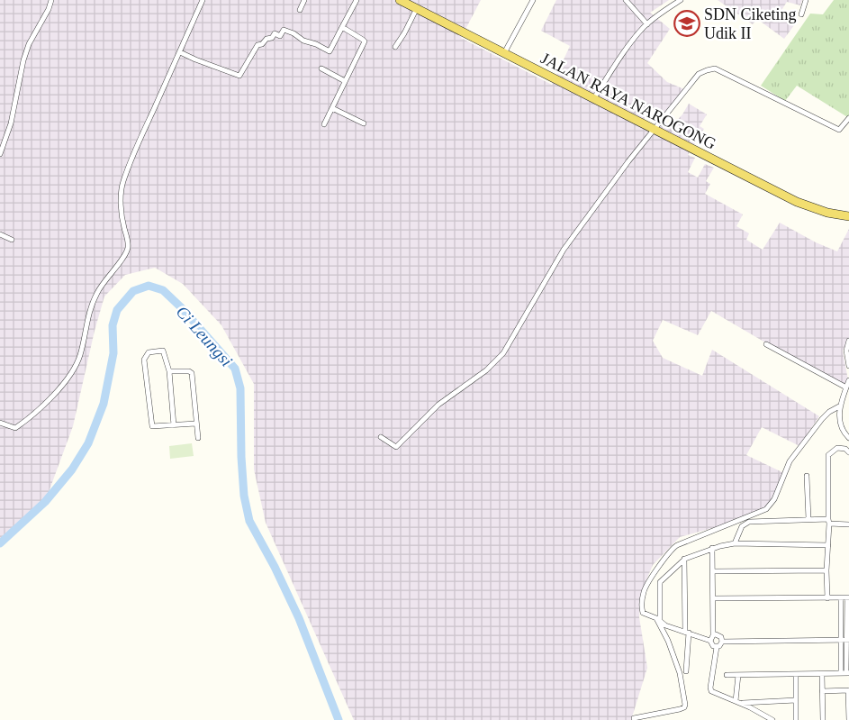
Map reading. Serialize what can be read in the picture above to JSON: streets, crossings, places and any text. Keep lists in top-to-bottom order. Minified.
{"streets":{"main road":["JALAN RAYA NAROGONG"]},"water":["Ci Leungsi"],"places":{"school or university":["SDN Ciketing Udik II"]}}
